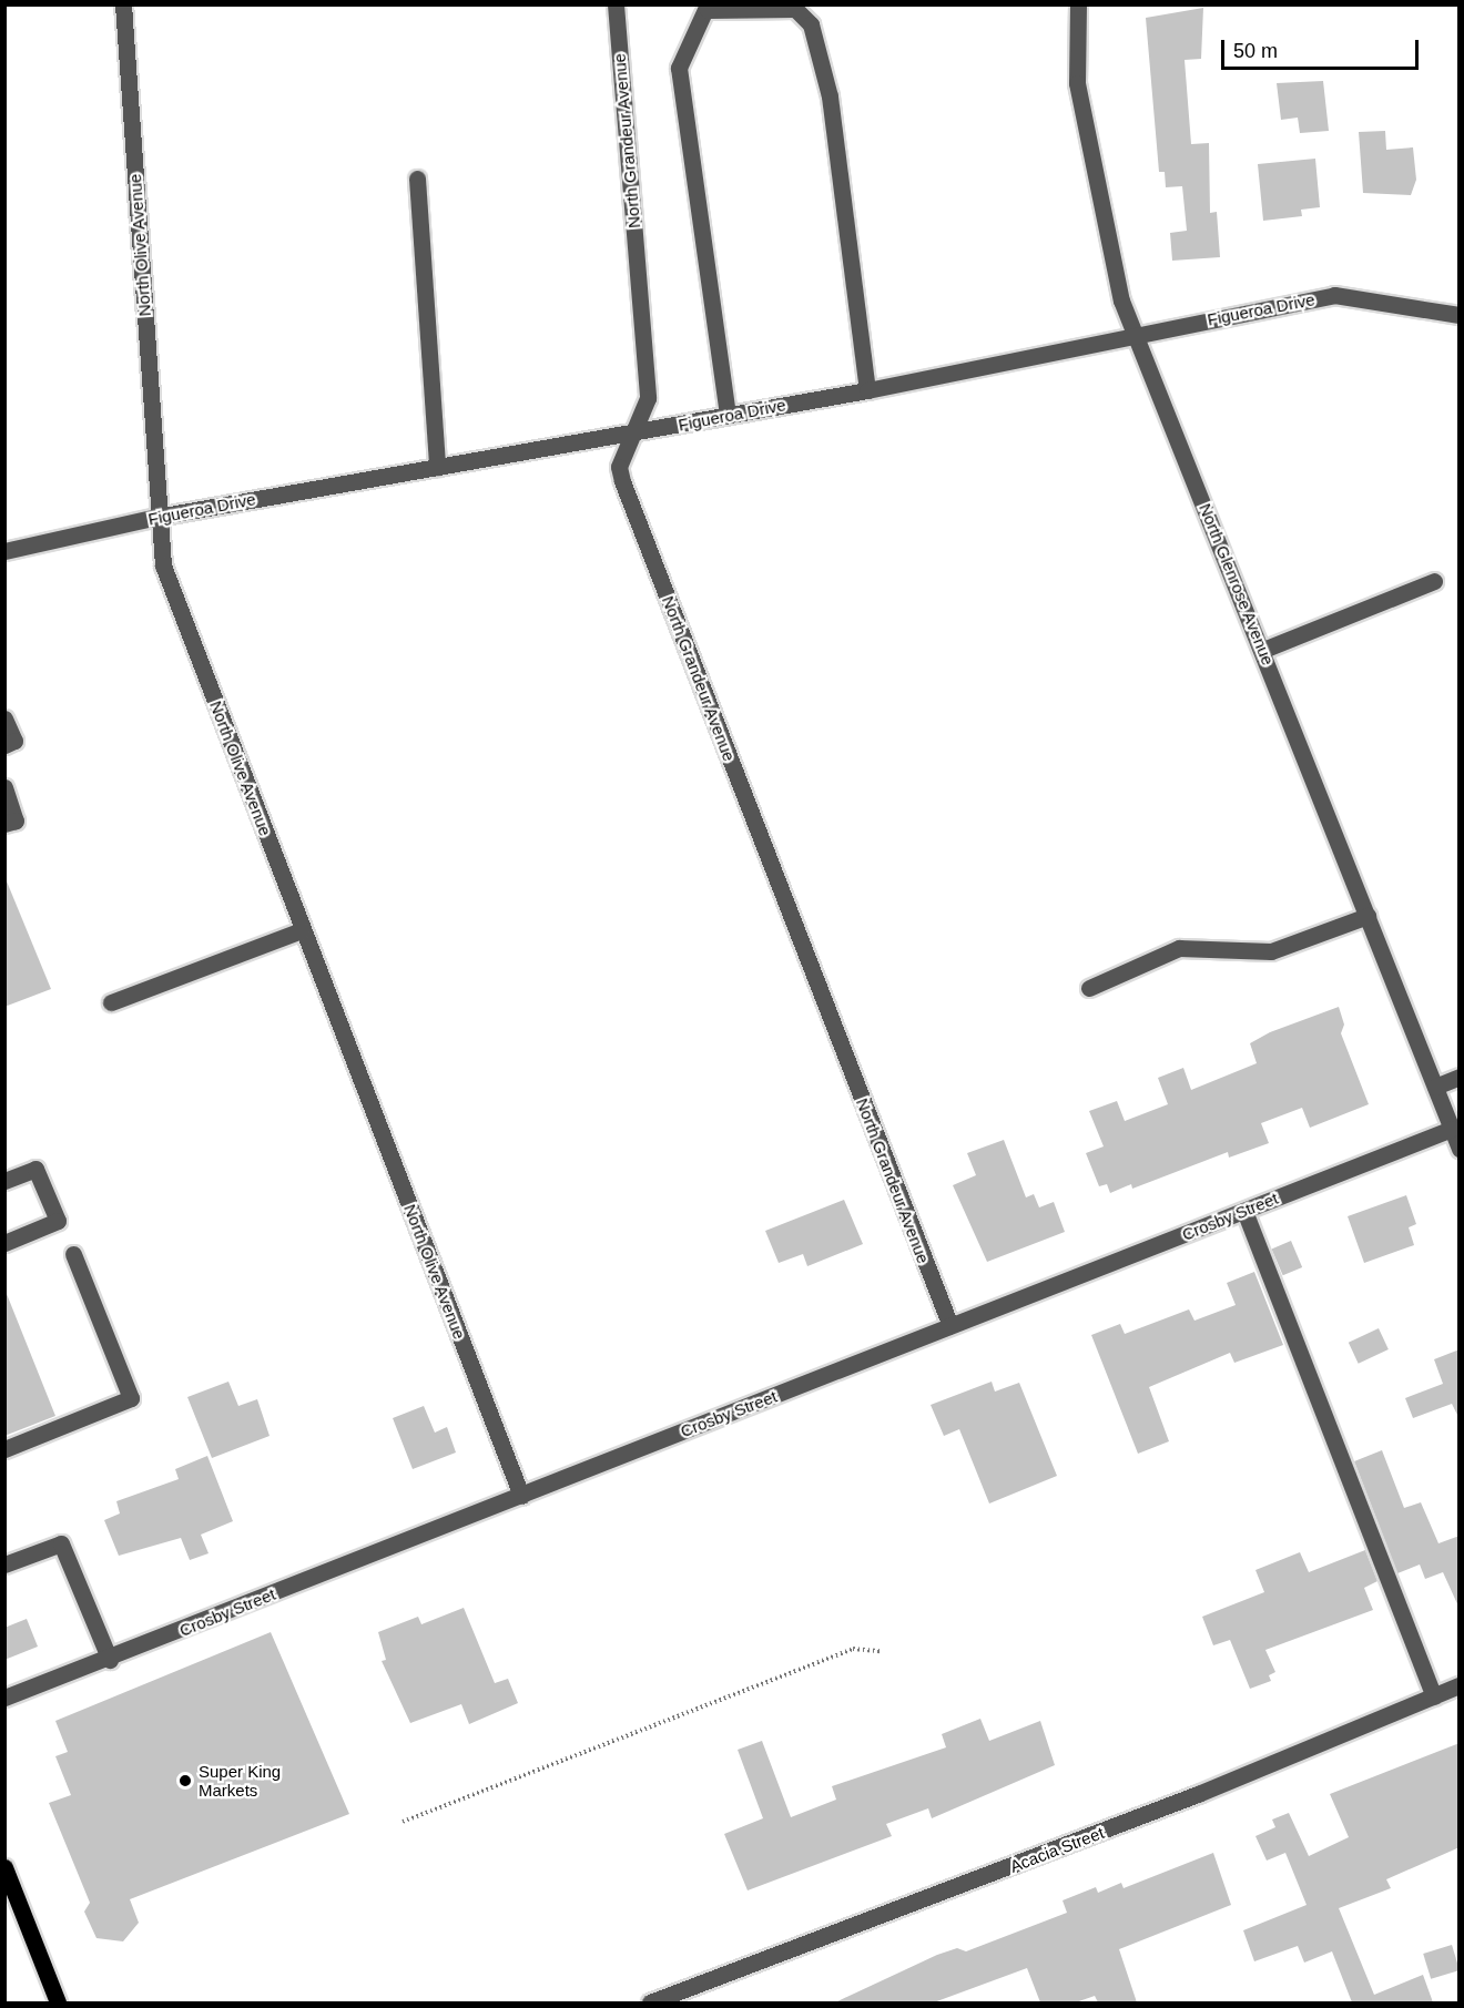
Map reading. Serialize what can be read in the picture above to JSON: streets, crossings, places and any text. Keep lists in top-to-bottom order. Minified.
{"streets":{"street":["North Grandeur Avenue","North Olive Avenue","Figueroa Drive","North Glenrose Avenue","Crosby Street","Acacia Street"]},"crossings":[["North Grandeur Avenue","Figueroa Drive"],["North Grandeur Avenue","Crosby Street"],["North Olive Avenue","Figueroa Drive"],["North Olive Avenue","Crosby Street"],["Figueroa Drive","North Glenrose Avenue"],["North Glenrose Avenue","Crosby Street"]],"places":["Super King Markets"],"scale_bar":"50 m"}
